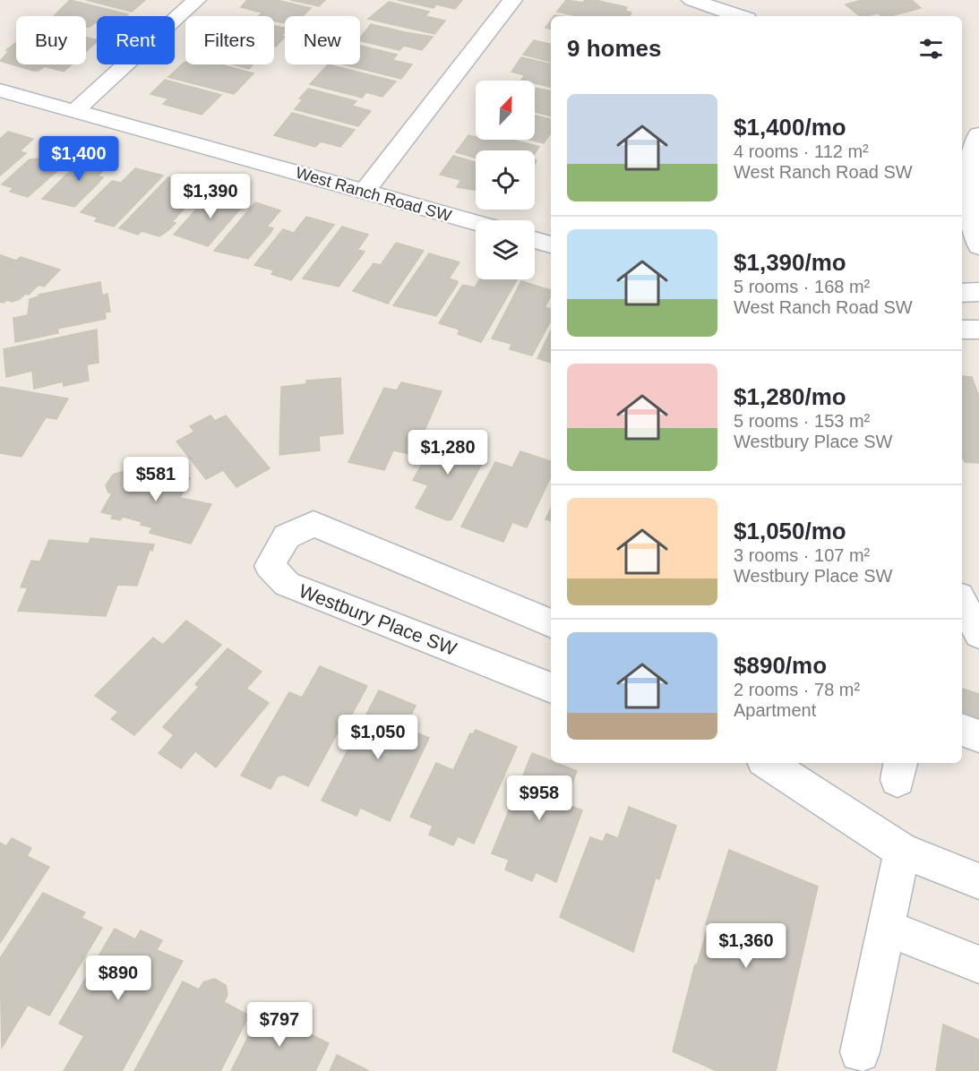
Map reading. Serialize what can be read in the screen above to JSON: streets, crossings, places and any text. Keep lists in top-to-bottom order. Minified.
{"streets":{"street":["West Ranch Road SW","Westbury Place SW"]},"north":"top right","page":{"chip":["Buy","Rent","Filters","New"],"heading":"9 homes","list":[{"name":"$1,400/mo","note":"4 rooms · 112 m² · West Ranch Road SW"},{"name":"$1,390/mo","note":"5 rooms · 168 m² · West Ranch Road SW"},{"name":"$1,280/mo","note":"5 rooms · 153 m² · Westbury Place SW"},{"name":"$1,050/mo","note":"3 rooms · 107 m² · Westbury Place SW"},{"name":"$890/mo","note":"2 rooms · 78 m² · Apartment"}],"price":["$1,400","$1,390","$1,280","$581","$1,050","$958","$1,360","$890","$797"]}}
